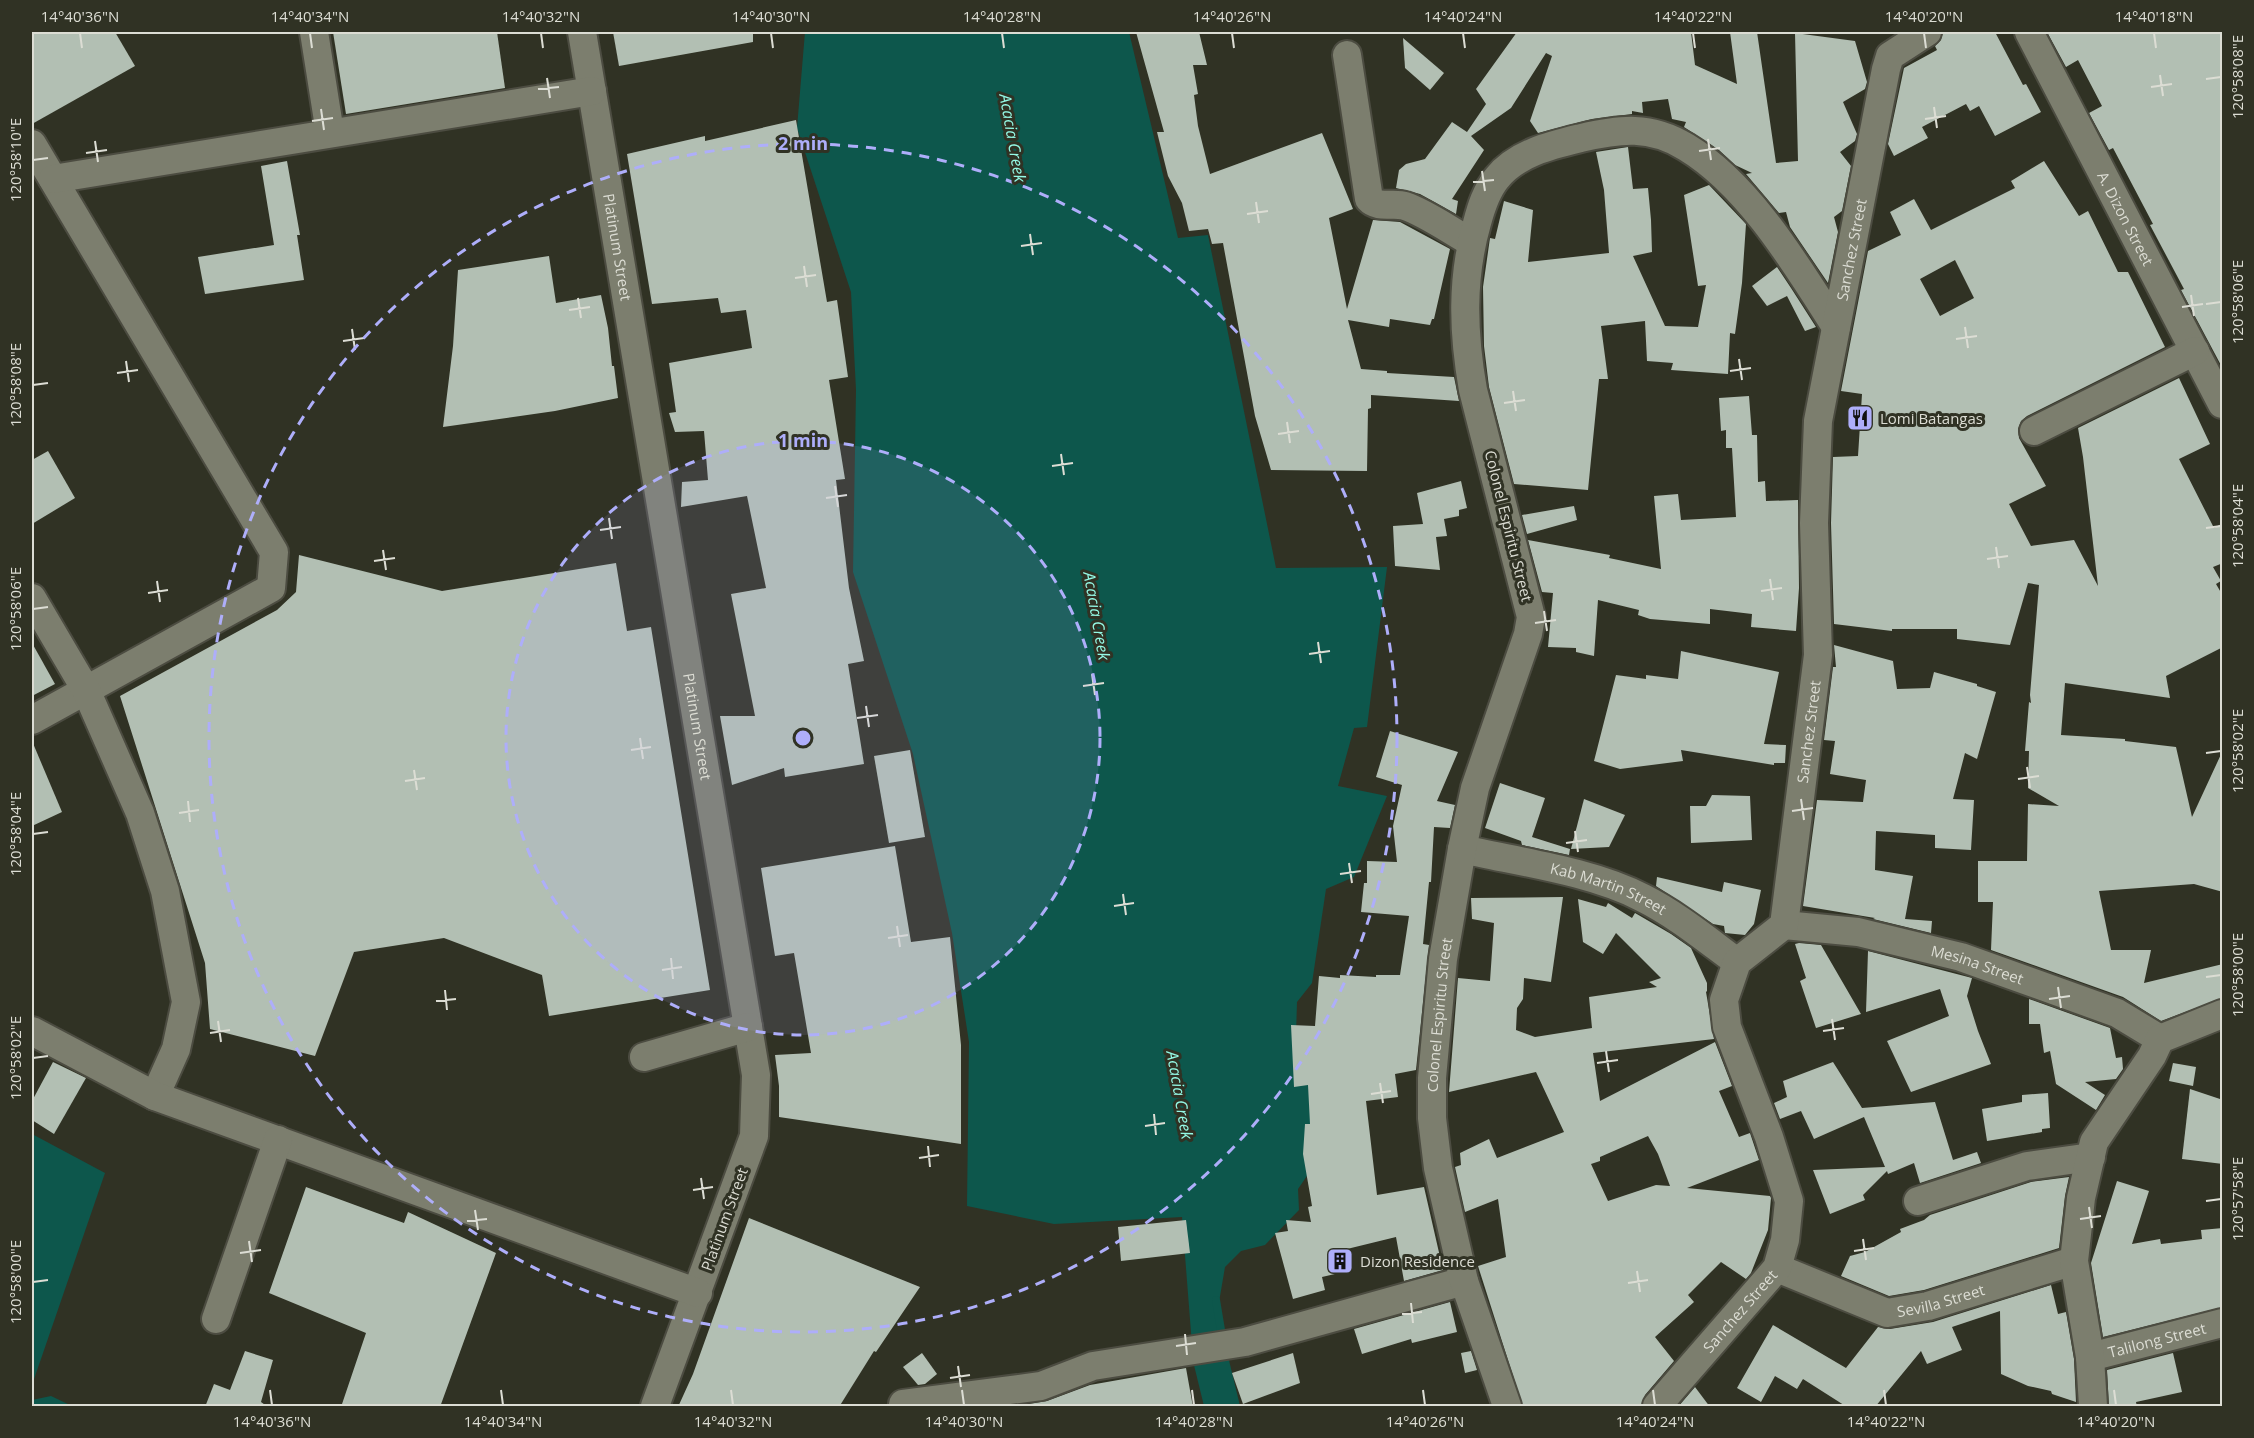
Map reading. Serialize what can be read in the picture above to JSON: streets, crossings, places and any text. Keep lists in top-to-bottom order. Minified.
{"streets":{"street":["A. Dizon Street","Platinum Street","Sanchez Street","Colonel Espiritu Street","Kab Martin Street","Mesina Street","Sevilla Street","Talilong Street"]},"crossings":[["Sanchez Street","Colonel Espiritu Street"],["Sanchez Street","Kab Martin Street"],["Sanchez Street","Mesina Street"],["Sanchez Street","Sevilla Street"],["Colonel Espiritu Street","Kab Martin Street"]],"water":["Acacia Creek"],"places":{"restaurant":["Lomi Batangas"],"building":["Dizon Residence"]},"coordinates":["14°40'36\"N","14°40'34\"N","14°40'32\"N","14°40'30\"N","14°40'28\"N","14°40'26\"N","14°40'24\"N","14°40'22\"N","14°40'20\"N","14°40'18\"N","120°58'08\"E","120°58'10\"E","120°58'06\"E","120°58'04\"E","120°58'02\"E","120°58'00\"E","120°57'58\"E"],"rings":["2 min","1 min"]}
